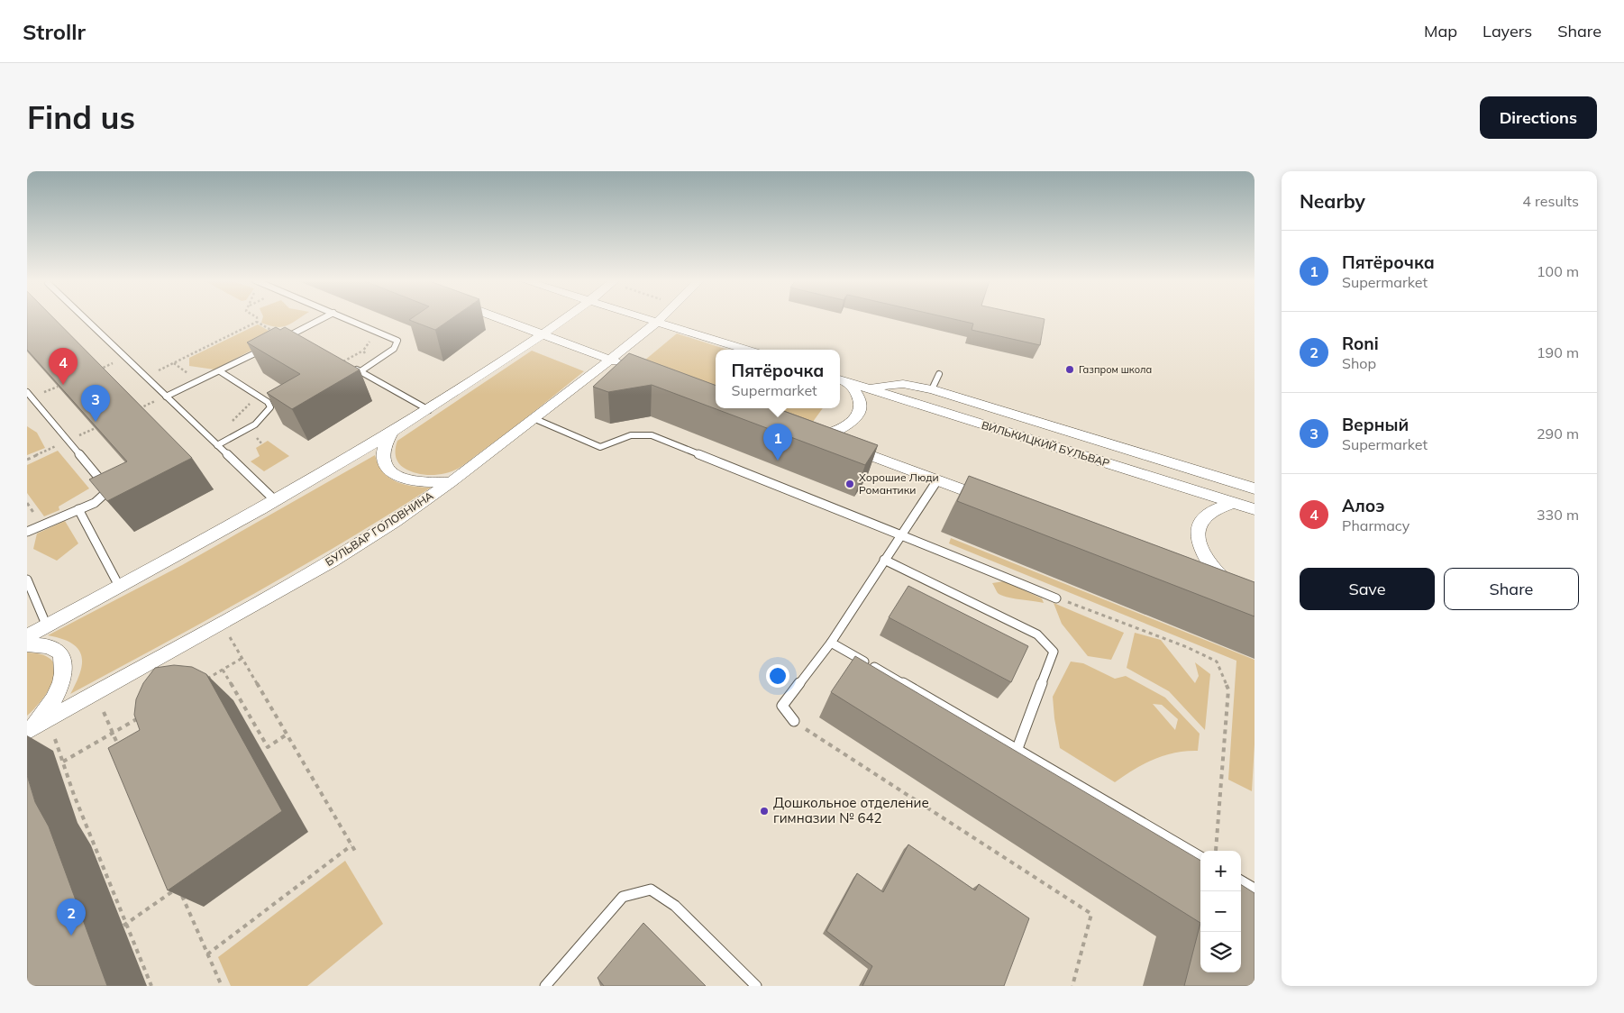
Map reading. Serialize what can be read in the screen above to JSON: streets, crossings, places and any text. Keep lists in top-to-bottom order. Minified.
{"streets":{"street":["ВИЛЬКИЦКИЙ БУЛЬВАР","БУЛЬВАР ГОЛОВНИНА"]},"places":["Газпром школа","Хорошие Люди Романтики","Дошкольное отделение гимназии № 642"],"page":{"header":"Strollr","nav":["Map","Layers","Share"],"buttons":["Directions",["Save","Share"]],"title":"Find us","heading":["Nearby","4 results"],"list":[{"mark":"1","name":"Пятёрочка","note":"Supermarket","value":"100 m"},{"mark":"2","name":"Roni","note":"Shop","value":"190 m"},{"mark":"3","name":"Верный","note":"Supermarket","value":"290 m"},{"mark":"4","name":"Алоэ","note":"Pharmacy","value":"330 m"}],"pins":["4","3","1","2"],"popup":["Пятёрочка","Supermarket"],"map_buttons":["+","−"]}}
